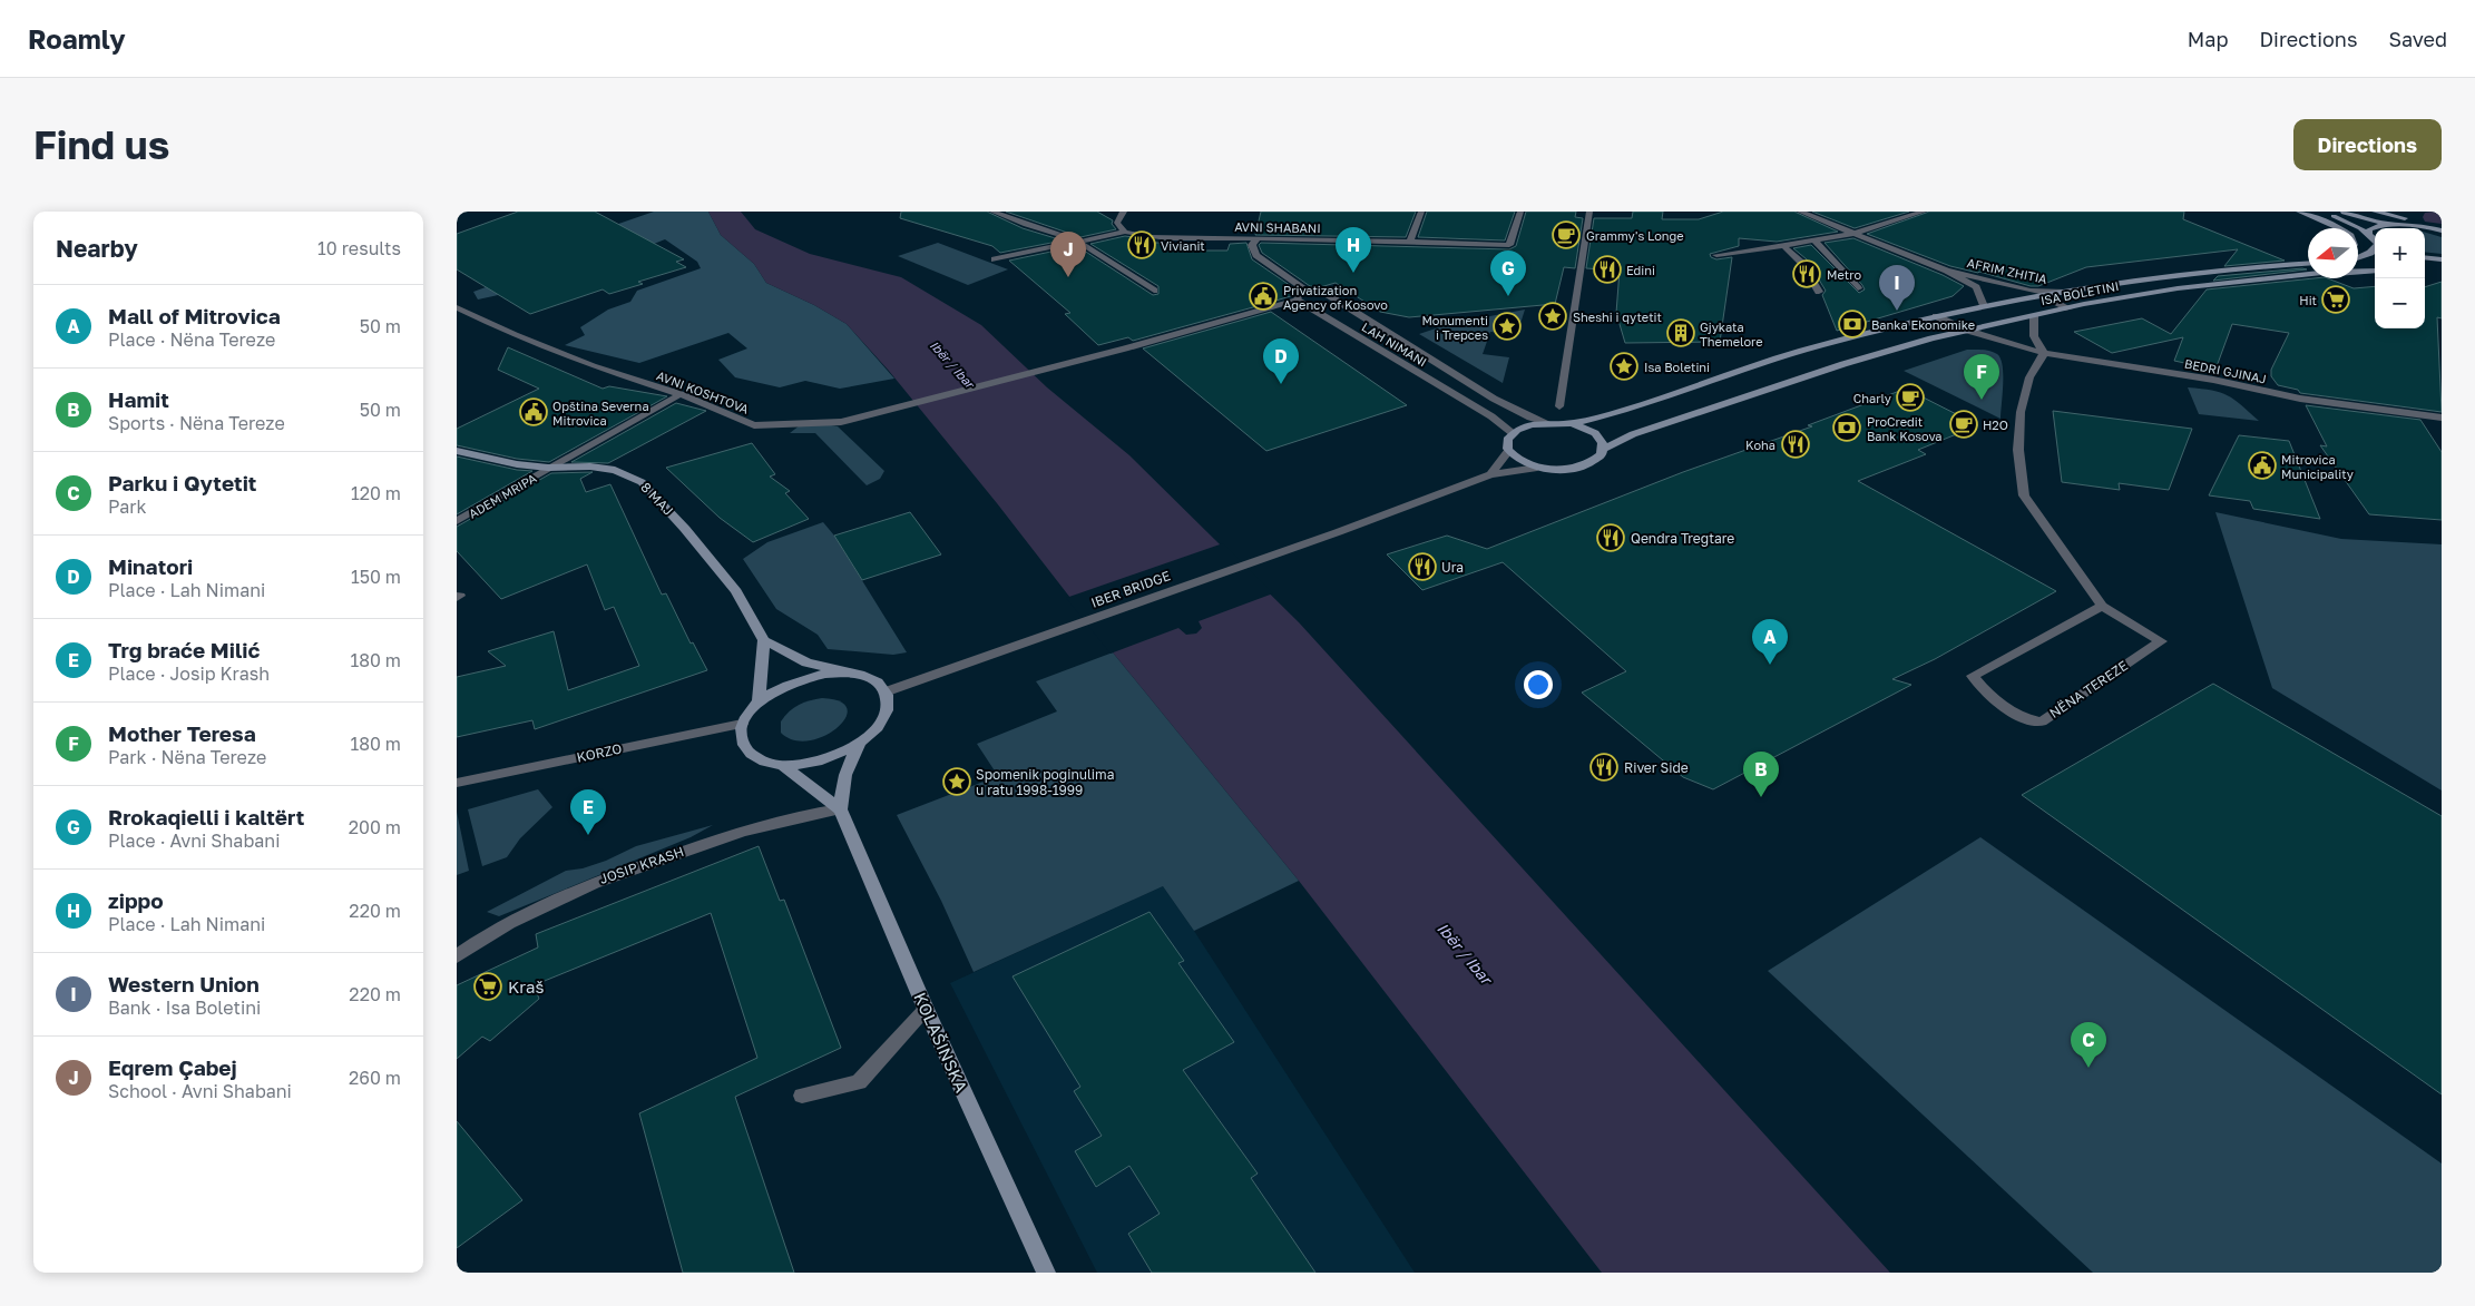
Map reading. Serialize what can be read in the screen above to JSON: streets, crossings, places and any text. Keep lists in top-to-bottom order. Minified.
{"streets":{"street":["AVNI SHABANI","AFRIM ZHITIA","ISA BOLETINI","LAH NIMANI","BEDRI GJINAJ","AVNI KOSHTOVA","ADEM MRIPA","8 MAJ","IBER BRIDGE","NËNA TEREZE","KORZO","JOSIP KRASH","KOLAŠINSKA"]},"crossings":[["AVNI SHABANI","LAH NIMANI"],["AFRIM ZHITIA","ISA BOLETINI"],["LAH NIMANI","AVNI KOSHTOVA"],["BEDRI GJINAJ","NËNA TEREZE"],["AVNI KOSHTOVA","ADEM MRIPA"],["ADEM MRIPA","8 MAJ"],["JOSIP KRASH","KOLAŠINSKA"]],"water":["Ibër / Ibar"],"places":{"cafe":["Grammy's Longe","Charly","H2O"],"restaurant":["Vivianit","Edini","Metro","Koha","Qendra Tregtare","Ura","River Side"],"public building":["Privatization Agency of Kosovo","Opština Severna Mitrovica","Mitrovica Municipality"],"supermarket":["Hit","Kraš"],"place":["Sheshi i qytetit","Monumenti i Trepces","Isa Boletini","Spomenik poginulima u ratu 1998-1999"],"bank":["Banka Ekonomike","ProCredit Bank Kosova"],"building":["Gjykata Themelore"]},"north":"left","page":{"header":"Roamly","nav":["Map","Directions","Saved"],"buttons":"Directions","title":"Find us","heading":["Nearby","10 results"],"pins":["H","J","G","I","D","F","A","B","E","C"],"map_buttons":["+","−"],"list":[{"mark":"A","name":"Mall of Mitrovica","note":"Place · Nëna Tereze","value":"50 m"},{"mark":"B","name":"Hamit","note":"Sports · Nëna Tereze","value":"50 m"},{"mark":"C","name":"Parku i Qytetit","note":"Park","value":"120 m"},{"mark":"D","name":"Minatori","note":"Place · Lah Nimani","value":"150 m"},{"mark":"E","name":"Trg braće Milić","note":"Place · Josip Krash","value":"180 m"},{"mark":"F","name":"Mother Teresa","note":"Park · Nëna Tereze","value":"180 m"},{"mark":"G","name":"Rrokaqielli i kaltërt","note":"Place · Avni Shabani","value":"200 m"},{"mark":"H","name":"zippo","note":"Place · Lah Nimani","value":"220 m"},{"mark":"I","name":"Western Union","note":"Bank · Isa Boletini","value":"220 m"},{"mark":"J","name":"Eqrem Çabej","note":"School · Avni Shabani","value":"260 m"}]}}
